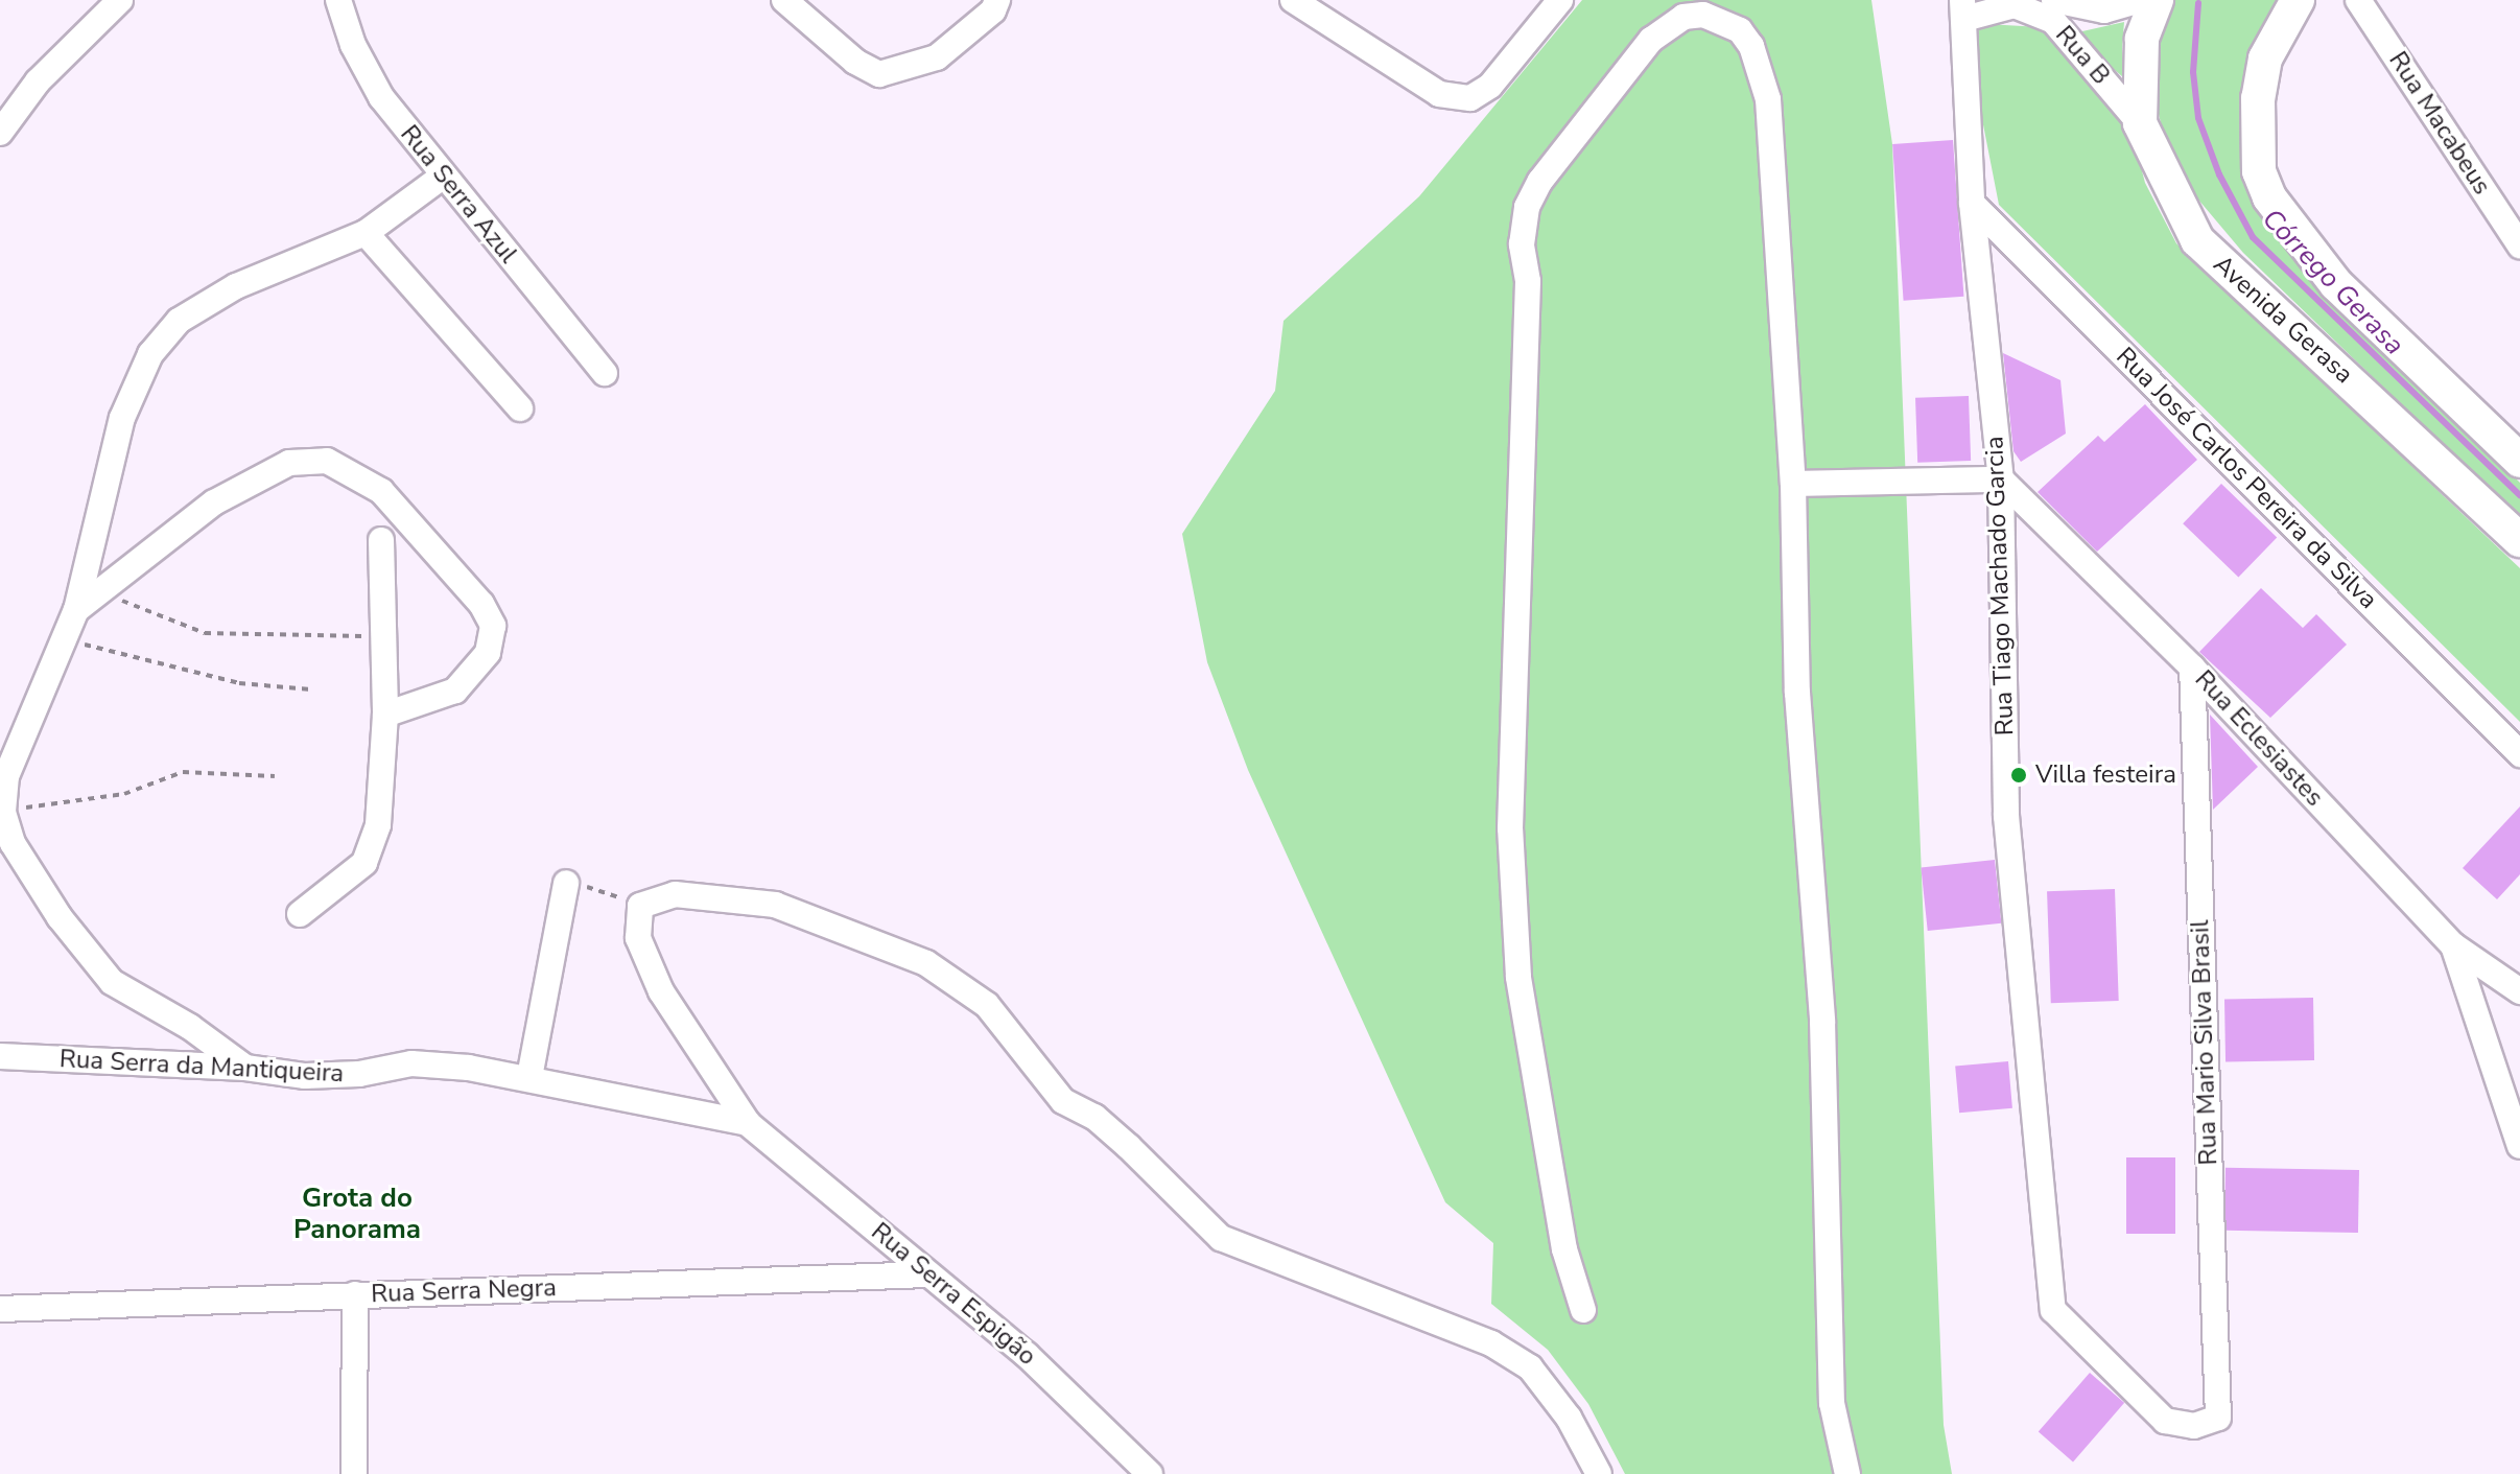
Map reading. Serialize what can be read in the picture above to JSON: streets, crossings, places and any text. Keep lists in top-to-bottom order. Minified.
{"streets":{"main road":["Avenida Gerasa"],"street":["Rua B","Rua Macabeus","Rua Serra Azul","Rua José Carlos Pereira da Silva","Rua Tiago Machado Garcia","Rua Eclesiastes","Rua Mario Silva Brasil","Rua Serra da Mantiqueira","Rua Serra Negra","Rua Serra Espigão"]},"crossings":[["Rua B","Avenida Gerasa"],["Rua B","Rua Tiago Machado Garcia"],["Rua José Carlos Pereira da Silva","Rua Tiago Machado Garcia"],["Rua Tiago Machado Garcia","Rua Eclesiastes"],["Rua Tiago Machado Garcia","Rua Mario Silva Brasil"],["Rua Eclesiastes","Rua Mario Silva Brasil"],["Rua Serra da Mantiqueira","Rua Serra Espigão"],["Rua Serra Negra","Rua Serra Espigão"]],"districts":["Grota do Panorama"],"water":["Córrego Gerasa"],"places":["Villa festeira"]}
